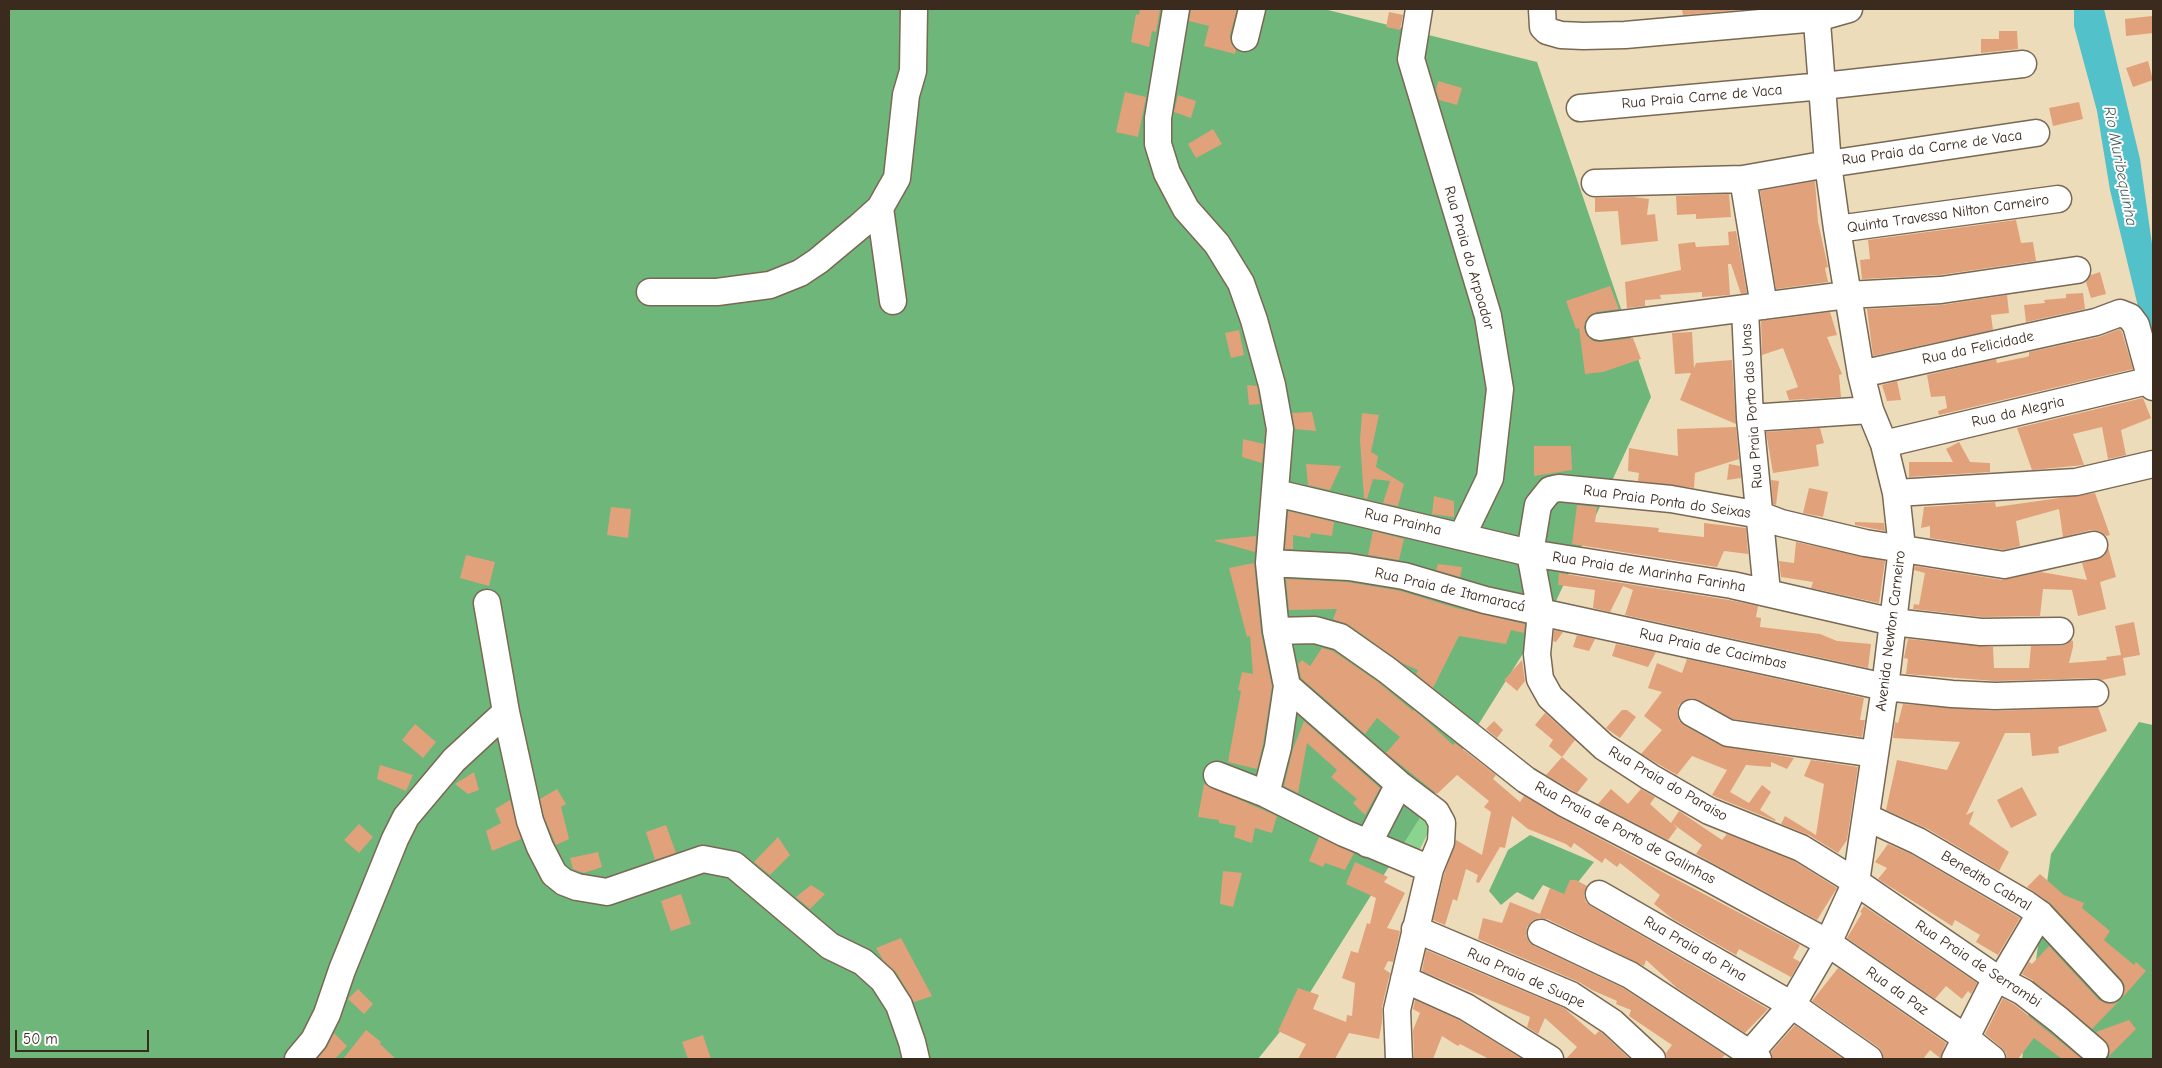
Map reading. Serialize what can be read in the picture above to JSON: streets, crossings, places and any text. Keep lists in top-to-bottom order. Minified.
{"streets":{"street":["Rua Praia Carne de Vaca","Rua Praia da Carne de Vaca","Quinta Travessa Nilton Carneiro","Rua Praia do Arpoador","Rua da Felicidade","Rua Praia Porto das Unas","Rua da Alegria","Rua Praia Ponta do Seixas","Rua Prainha","Rua Praia de Marinha Farinha","Rua Praia de Itamaracá","Avenida Newton Carneiro","Rua Praia de Cacimbas","Rua Praia do Paraiso","Rua Praia de Porto de Galinhas","Benedito Cabral","Rua Praia do Pina","Rua Praia de Serrambi","Rua Praia de Suape","Rua da Paz"]},"crossings":[["Rua Praia da Carne de Vaca","Rua Praia Porto das Unas"],["Rua Praia da Carne de Vaca","Avenida Newton Carneiro"],["Quinta Travessa Nilton Carneiro","Avenida Newton Carneiro"],["Rua Praia do Arpoador","Rua Prainha"],["Rua da Felicidade","Rua da Alegria"],["Rua da Felicidade","Avenida Newton Carneiro"],["Rua Praia Porto das Unas","Rua Praia Ponta do Seixas"],["Rua Praia Porto das Unas","Rua Praia de Marinha Farinha"],["Rua da Alegria","Avenida Newton Carneiro"],["Rua Praia Ponta do Seixas","Avenida Newton Carneiro"],["Rua Praia Ponta do Seixas","Rua Praia do Paraiso"],["Rua Prainha","Rua Praia de Marinha Farinha"],["Rua Prainha","Rua Praia do Paraiso"],["Rua Praia de Marinha Farinha","Avenida Newton Carneiro"],["Rua Praia de Marinha Farinha","Rua Praia do Paraiso"],["Rua Praia de Itamaracá","Rua Praia de Cacimbas"],["Rua Praia de Itamaracá","Rua Praia do Paraiso"],["Avenida Newton Carneiro","Rua Praia de Cacimbas"],["Avenida Newton Carneiro","Rua Praia do Paraiso"],["Avenida Newton Carneiro","Rua Praia de Porto de Galinhas"],["Avenida Newton Carneiro","Benedito Cabral"],["Avenida Newton Carneiro","Rua Praia do Pina"],["Avenida Newton Carneiro","Rua Praia de Serrambi"],["Avenida Newton Carneiro","Rua da Paz"],["Rua Praia de Cacimbas","Rua Praia do Paraiso"],["Rua Praia do Paraiso","Rua Praia de Serrambi"],["Rua Praia de Porto de Galinhas","Rua da Paz"]],"water":["Rio Muribequinha"],"scale_bar":"50 m"}
